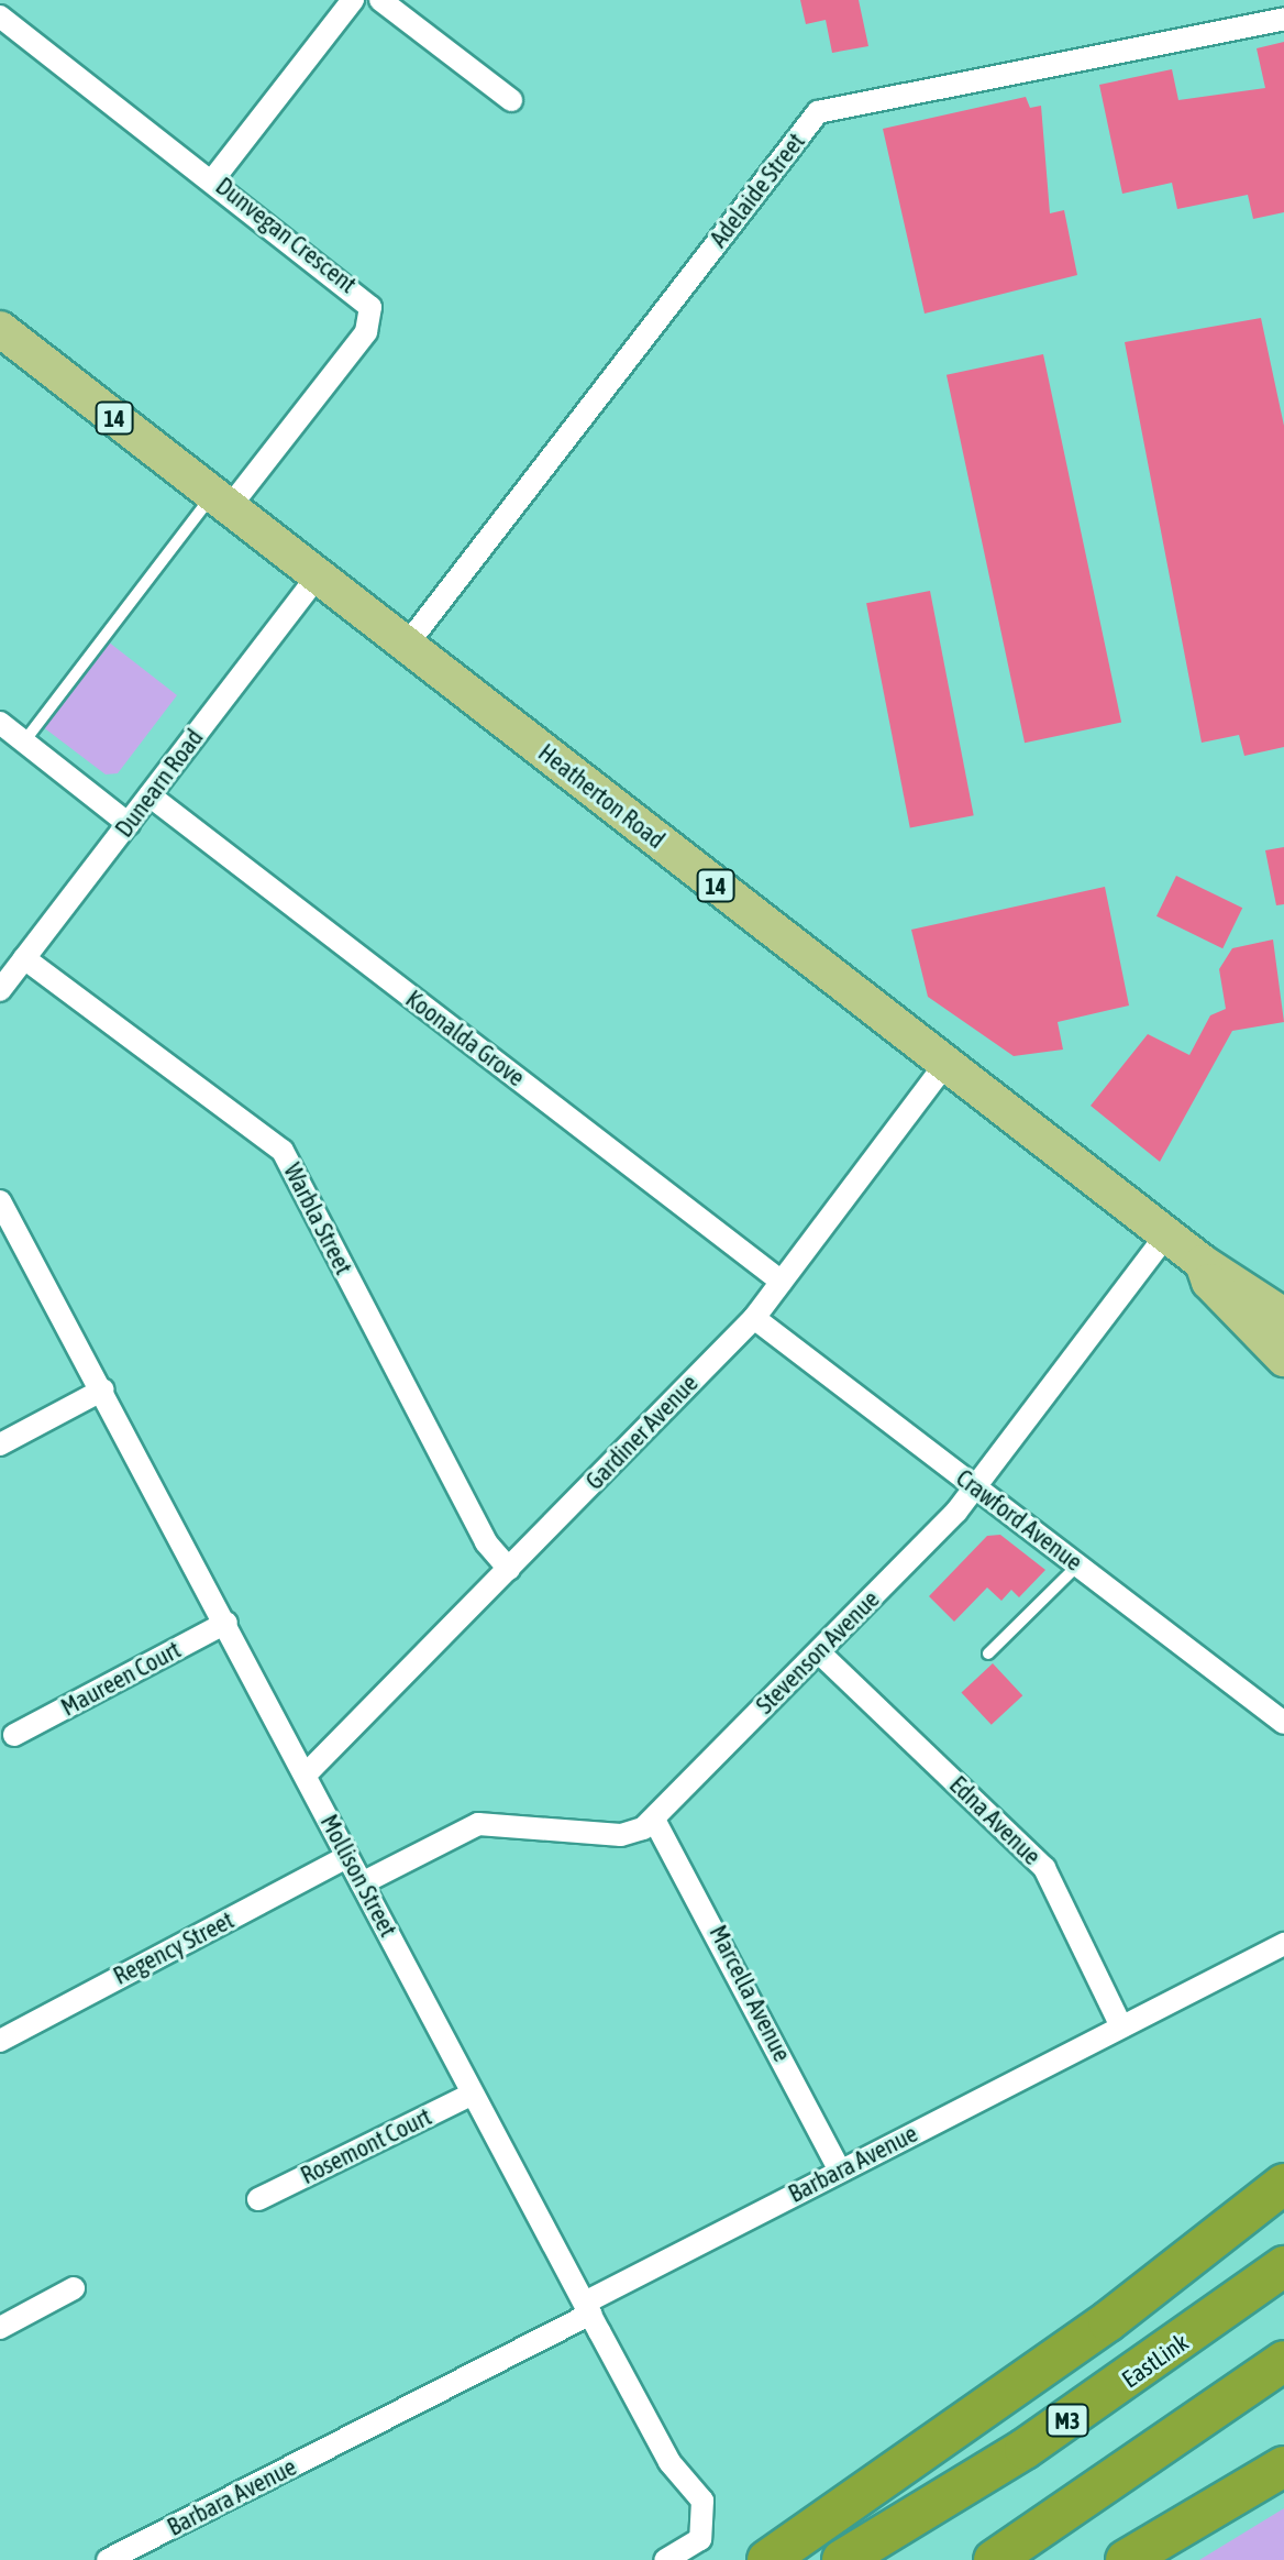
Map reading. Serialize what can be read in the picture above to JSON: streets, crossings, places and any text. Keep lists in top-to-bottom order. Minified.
{"streets":{"highway":["EastLink","M3"],"main road":["14","Heatherton Road"],"street":["Adelaide Street","Dunvegan Crescent","Dunearn Road","Koonalda Grove","Warbla Street","Gardiner Avenue","Crawford Avenue","Stevenson Avenue","Maureen Court","Edna Avenue","Mollison Street","Regency Street","Marcella Avenue","Rosemont Court","Barbara Avenue"]},"crossings":[["Adelaide Street","Heatherton Road"],["Dunvegan Crescent","Heatherton Road"],["Dunearn Road","Heatherton Road"],["Dunearn Road","Koonalda Grove"],["Dunearn Road","Warbla Street"],["Heatherton Road","Gardiner Avenue"],["Heatherton Road","Stevenson Avenue"],["Koonalda Grove","Gardiner Avenue"],["Warbla Street","Gardiner Avenue"],["Gardiner Avenue","Crawford Avenue"],["Gardiner Avenue","Mollison Street"],["Crawford Avenue","Stevenson Avenue"],["Stevenson Avenue","Edna Avenue"],["Stevenson Avenue","Mollison Street"],["Stevenson Avenue","Marcella Avenue"],["Maureen Court","Mollison Street"],["Edna Avenue","Barbara Avenue"],["Mollison Street","Regency Street"],["Mollison Street","Rosemont Court"],["Mollison Street","Barbara Avenue"],["Marcella Avenue","Barbara Avenue"]]}
